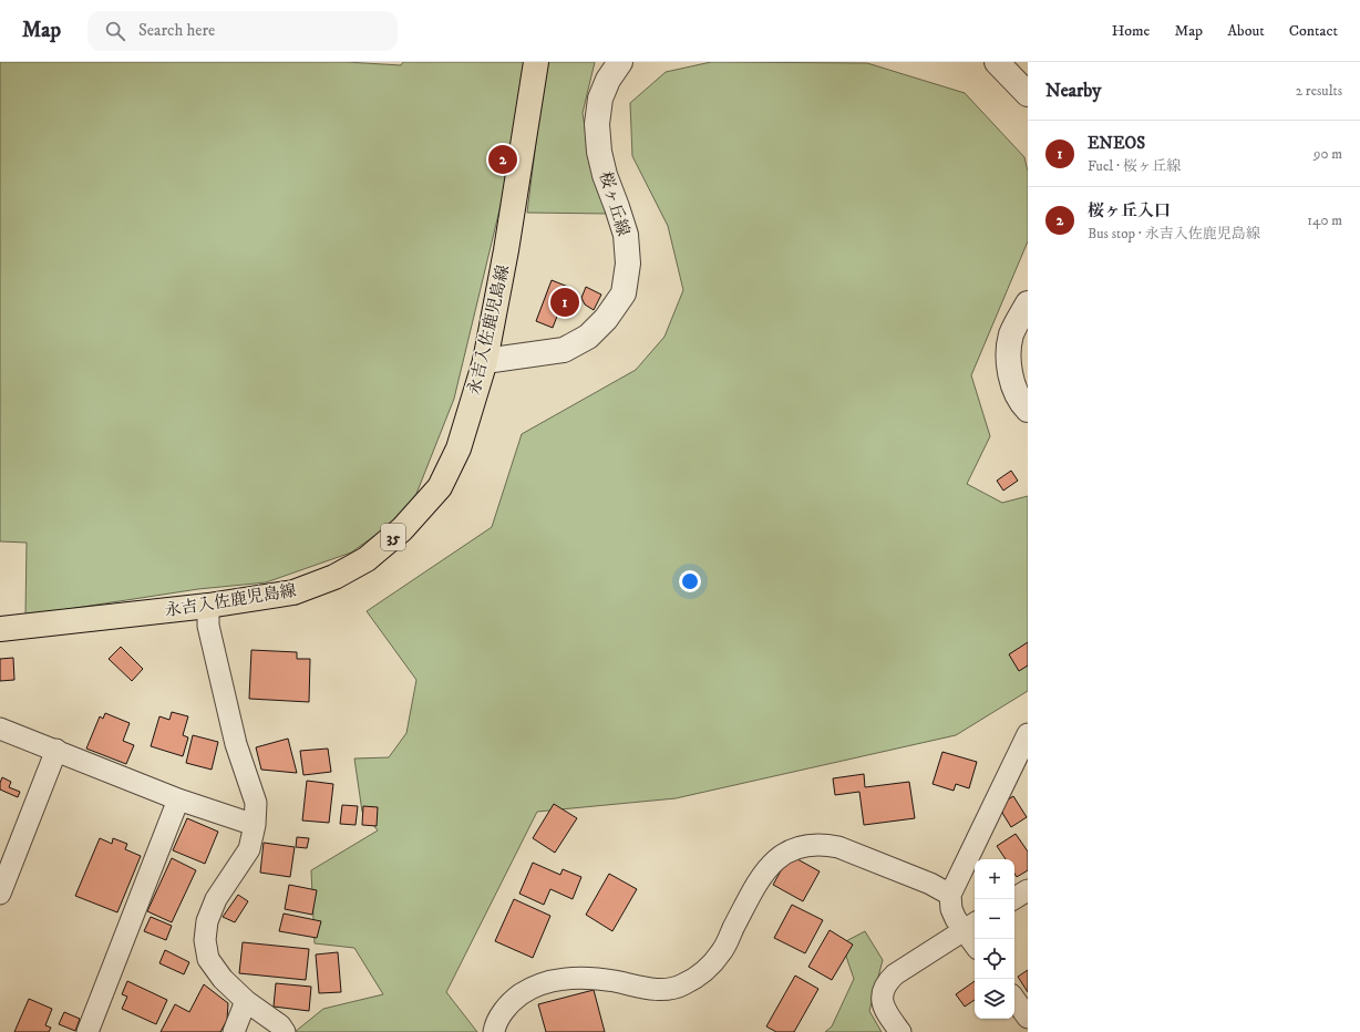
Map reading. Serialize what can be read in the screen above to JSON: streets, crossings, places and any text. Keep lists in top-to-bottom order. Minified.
{"streets":{"main road":["永吉入佐鹿児島線","35"],"street":["桜ヶ丘線"]},"crossings":[["桜ヶ丘線","永吉入佐鹿児島線"]],"page":{"header":"Map","search":"Search here","nav":["Home","Map","About","Contact"],"heading":["Nearby","2 results"],"list":[{"mark":"1","name":"ENEOS","note":"Fuel · 桜ヶ丘線","value":"90 m"},{"mark":"2","name":"桜ヶ丘入口","note":"Bus stop · 永吉入佐鹿児島線","value":"140 m"}],"pins":["2","1"],"map_buttons":["+","−"]}}
